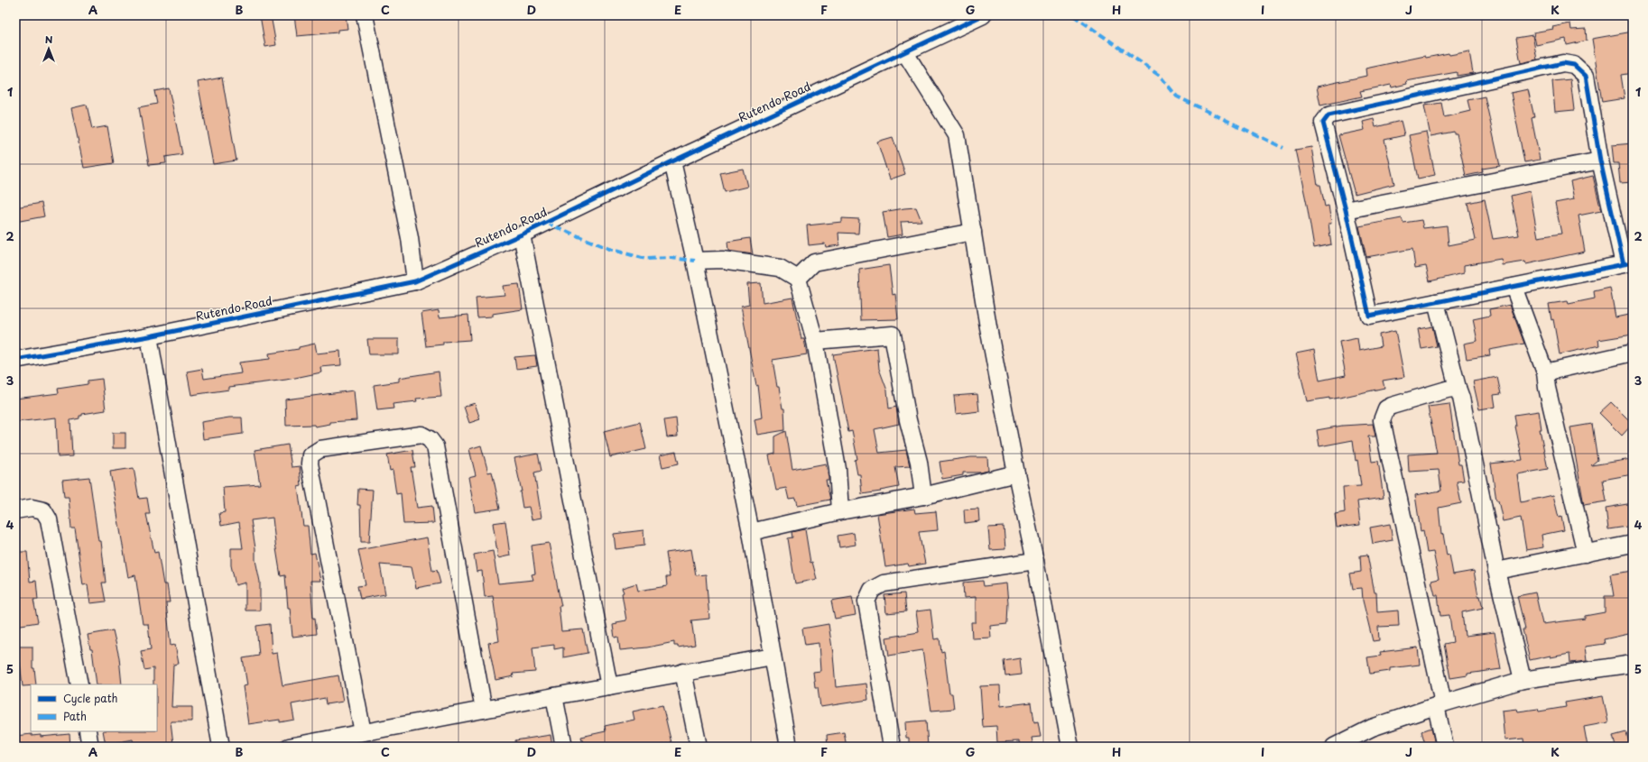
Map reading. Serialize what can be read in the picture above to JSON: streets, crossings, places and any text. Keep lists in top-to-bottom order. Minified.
{"streets":{"street":["Rutendo Road"]},"legend":["Cycle path","Path"],"north":"top","grid":{"columns":["A","B","C","D","E","F","G","H","I","J","K"],"rows":["1","2","3","4","5"]}}
